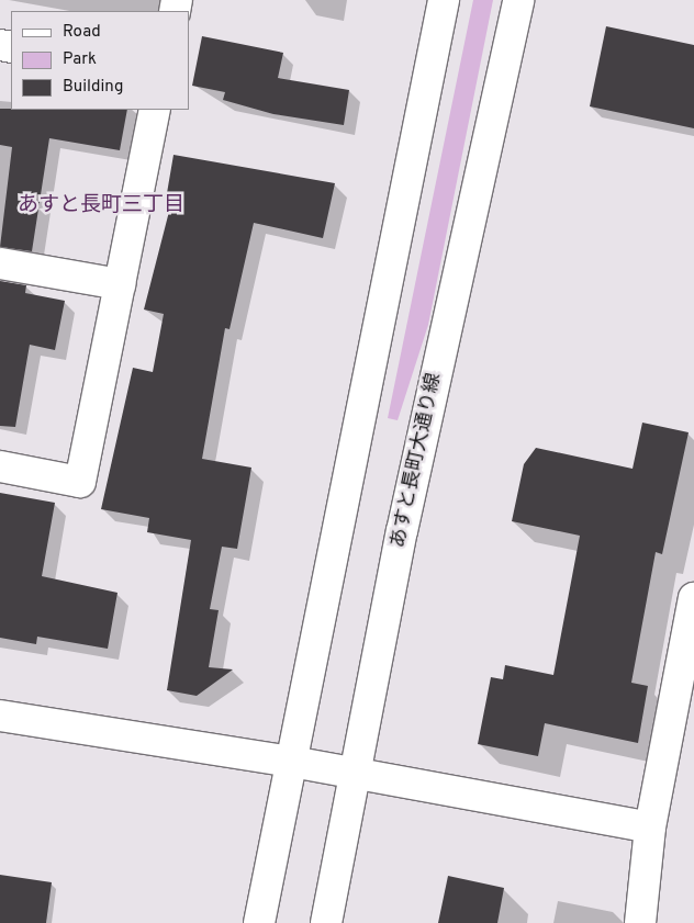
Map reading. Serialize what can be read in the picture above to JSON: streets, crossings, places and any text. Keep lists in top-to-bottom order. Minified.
{"streets":{"main road":["あすと長町大通り線"]},"districts":["あすと長町三丁目"],"legend":["Road","Park","Building"]}
